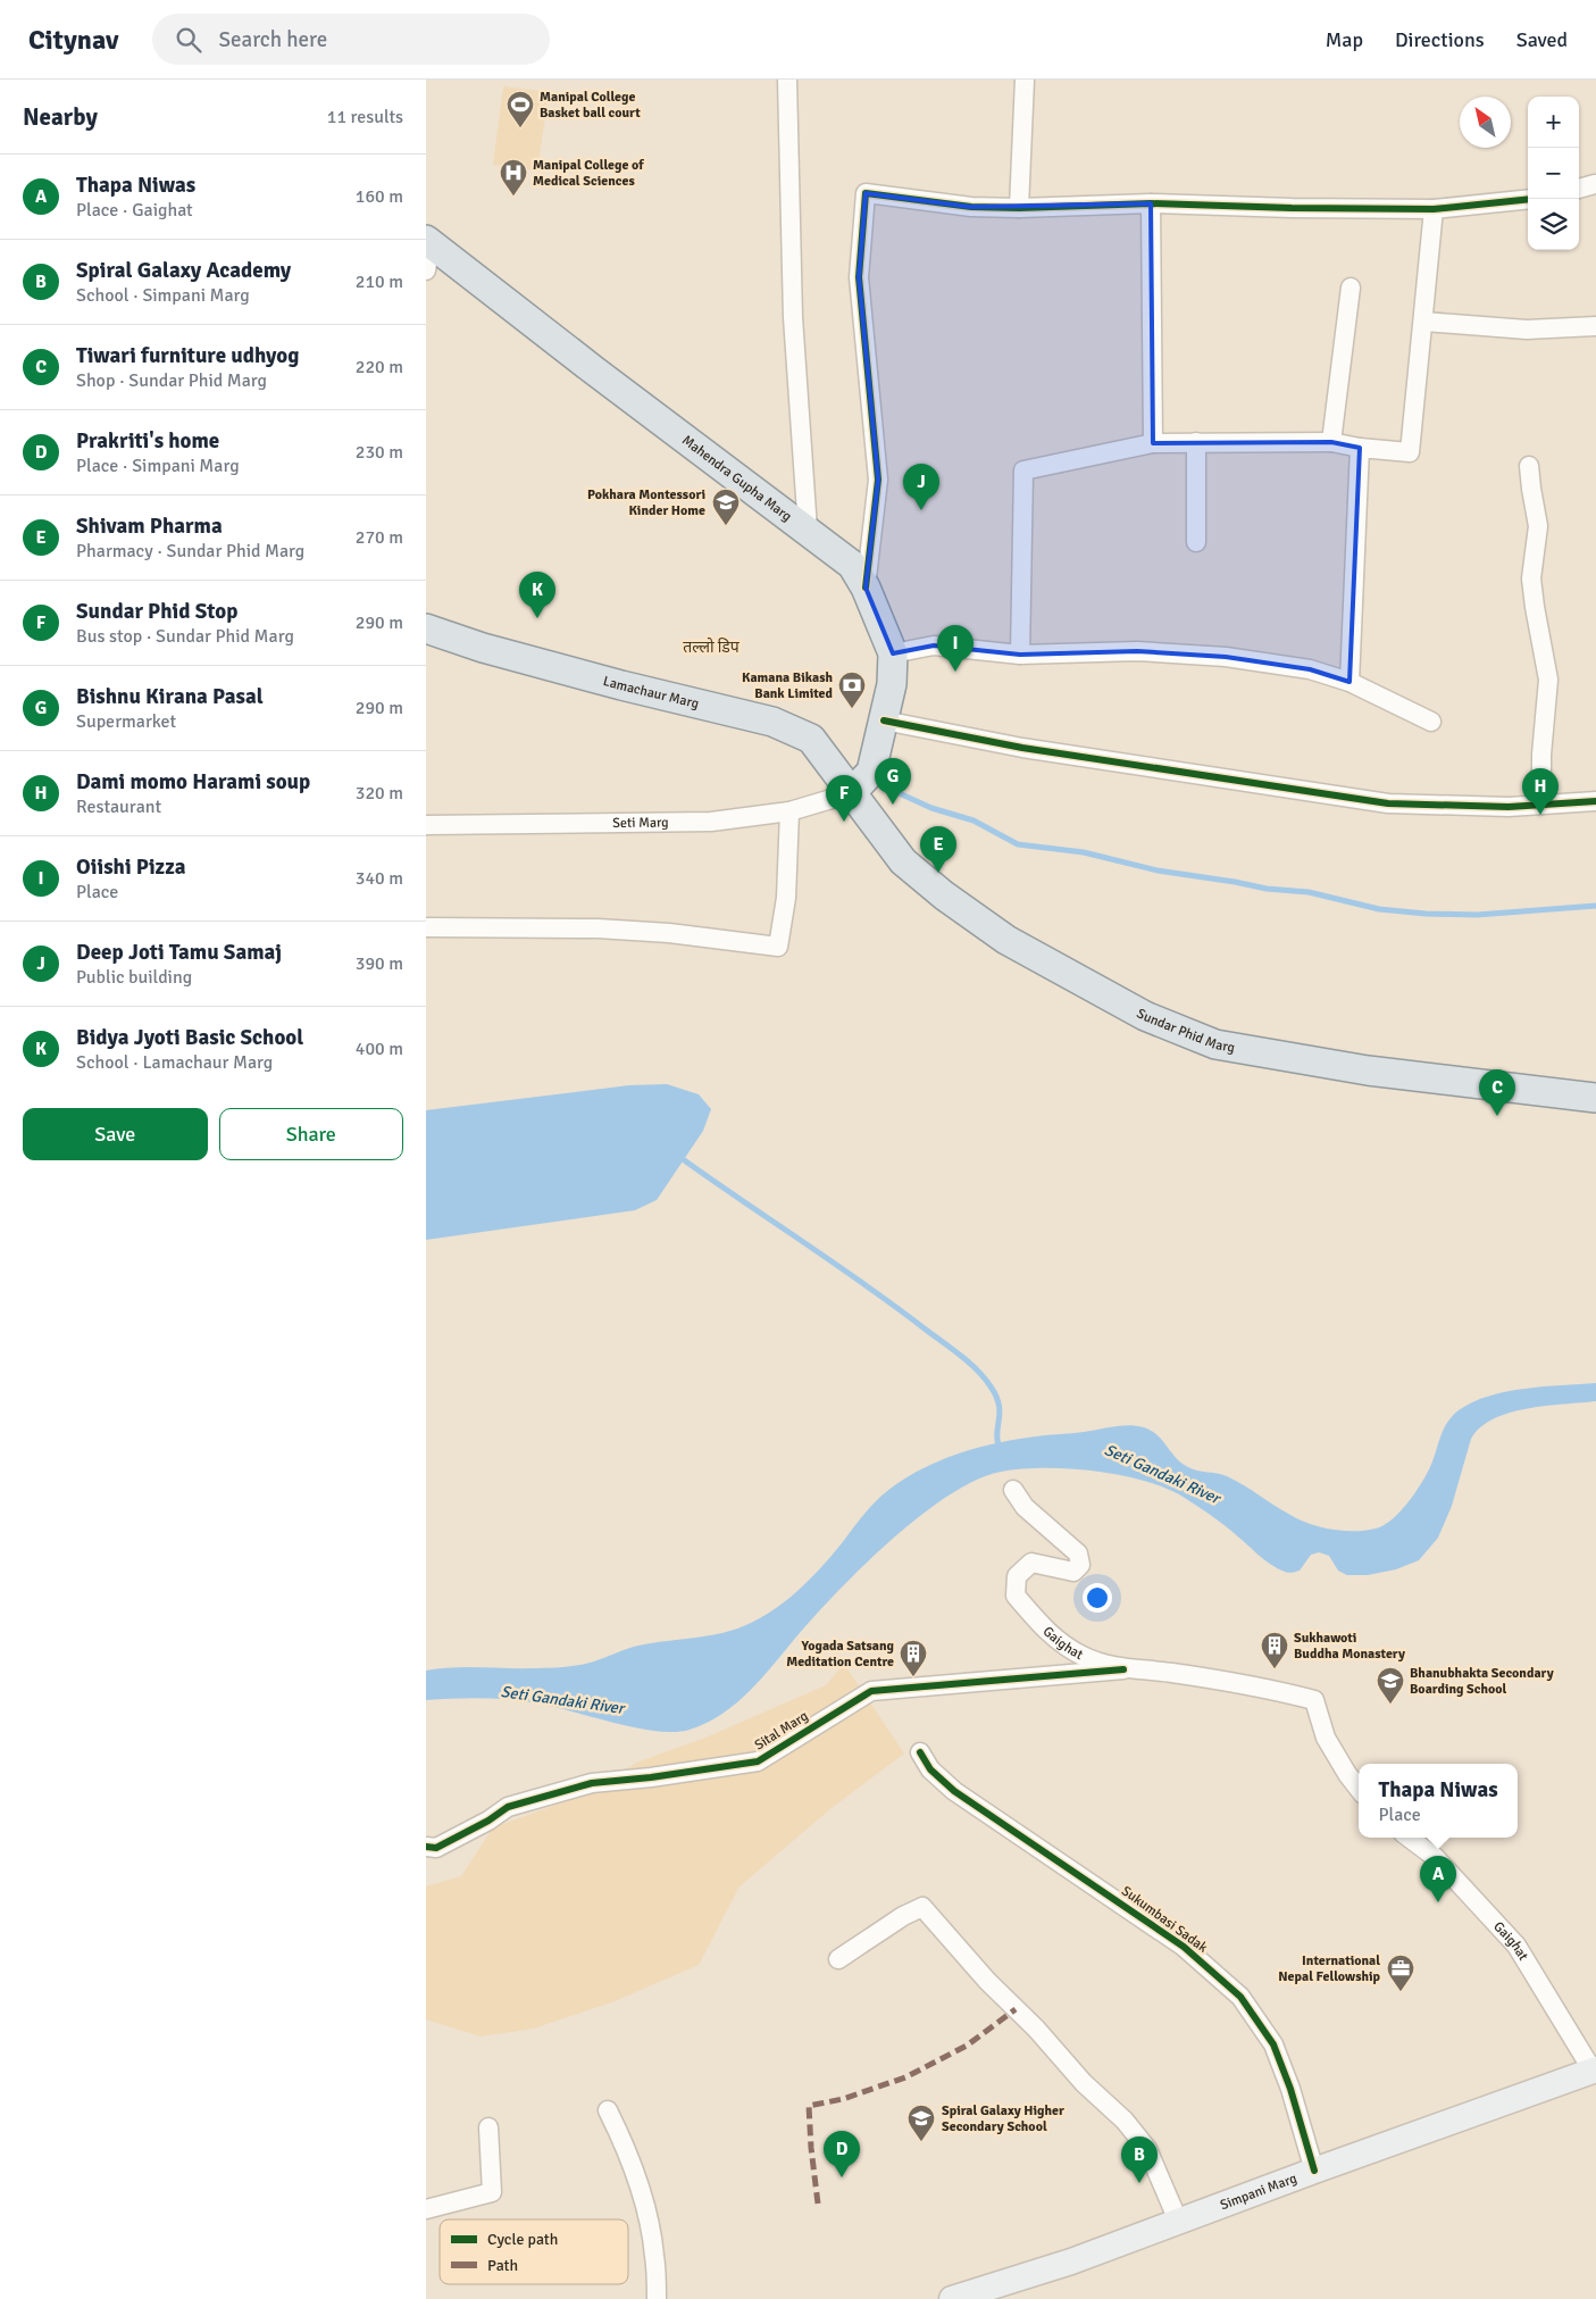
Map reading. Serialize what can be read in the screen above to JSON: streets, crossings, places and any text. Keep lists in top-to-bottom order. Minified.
{"streets":{"main road":["Mahendra Gupha Marg","Lamachaur Marg","Sundar Phid Marg","Simpani Marg"],"street":["Seti Marg","Gaighat","Sital Marg","Sukumbasi Sadak"]},"crossings":[["Mahendra Gupha Marg","Lamachaur Marg"],["Mahendra Gupha Marg","Seti Marg"],["Mahendra Gupha Marg","Sundar Phid Marg"],["Lamachaur Marg","Seti Marg"],["Lamachaur Marg","Sundar Phid Marg"],["Seti Marg","Sundar Phid Marg"],["Gaighat","Sital Marg"],["Gaighat","Simpani Marg"],["Sukumbasi Sadak","Simpani Marg"]],"districts":["तल्लो डिप"],"water":["Seti Gandaki River"],"places":{"sports":["Manipal College Basket ball court"],"hospital":["Manipal College of Medical Sciences"],"school or university":["Pokhara Montessori Kinder Home","Bhanubhakta Secondary Boarding School","Spiral Galaxy Higher Secondary School"],"bank":["Kamana Bikash Bank Limited"],"building":["Sukhawoti Buddha Monastery","Yogada Satsang Meditation Centre"],"office":["International Nepal Fellowship"]},"legend":["Cycle path","Path"],"north":"top left","page":{"header":"Citynav","search":"Search here","nav":["Map","Directions","Saved"],"heading":["Nearby","11 results"],"map_buttons":["+","−"],"list":[{"mark":"A","name":"Thapa Niwas","note":"Place · Gaighat","value":"160 m"},{"mark":"B","name":"Spiral Galaxy Academy","note":"School · Simpani Marg","value":"210 m"},{"mark":"C","name":"Tiwari furniture udhyog","note":"Shop · Sundar Phid Marg","value":"220 m"},{"mark":"D","name":"Prakriti's home","note":"Place · Simpani Marg","value":"230 m"},{"mark":"E","name":"Shivam Pharma","note":"Pharmacy · Sundar Phid Marg","value":"270 m"},{"mark":"F","name":"Sundar Phid Stop","note":"Bus stop · Sundar Phid Marg","value":"290 m"},{"mark":"G","name":"Bishnu Kirana Pasal","note":"Supermarket","value":"290 m"},{"mark":"H","name":"Dami momo Harami soup","note":"Restaurant","value":"320 m"},{"mark":"I","name":"Oiishi Pizza","note":"Place","value":"340 m"},{"mark":"J","name":"Deep Joti Tamu Samaj","note":"Public building","value":"390 m"},{"mark":"K","name":"Bidya Jyoti Basic School","note":"School · Lamachaur Marg","value":"400 m"}],"pins":["J","K","I","G","H","F","E","C","A","D","B"],"buttons":["Save","Share"],"popup":["Thapa Niwas","Place"]}}
